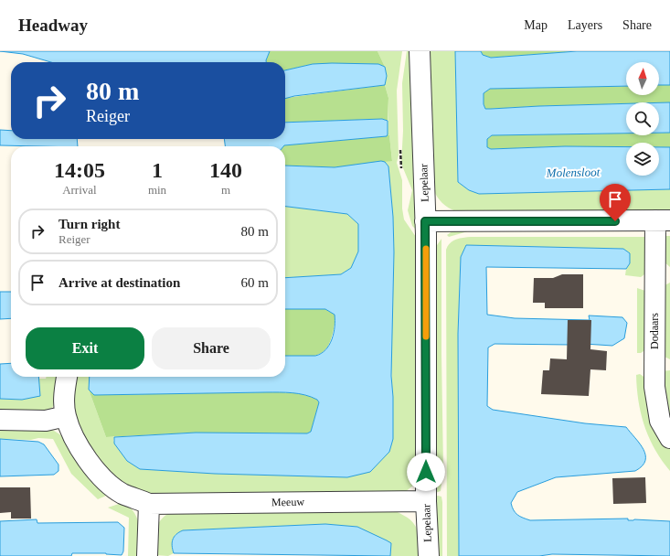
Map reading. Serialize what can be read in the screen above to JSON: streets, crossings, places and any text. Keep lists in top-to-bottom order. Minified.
{"streets":{"street":["Lepelaar","Dodaars","Meeuw"]},"crossings":[["Lepelaar","Meeuw"]],"water":["Molensloot"],"north":"top","page":{"header":"Headway","nav":["Map","Layers","Share"],"turn":["80 m","Reiger"],"eta":["14:05","Arrival","1","min","140","m"],"list":[{"name":"Turn right","note":"Reiger","value":"80 m"},{"name":"Arrive at destination","value":"60 m"}],"buttons":["Exit","Share"]}}
